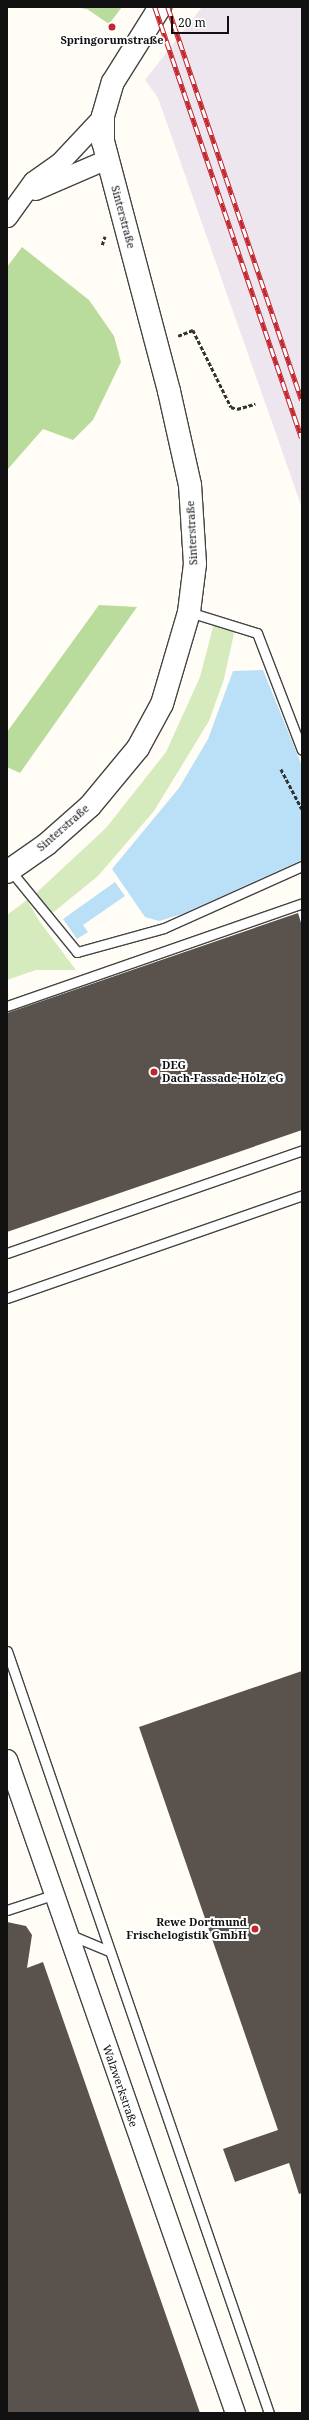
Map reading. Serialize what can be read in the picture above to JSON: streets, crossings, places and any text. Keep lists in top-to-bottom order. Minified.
{"streets":{"street":["Sinterstraße","Walzwerkstraße"]},"places":["Springorumstraße","DEG Dach-Fassade-Holz eG","Rewe Dortmund Frischelogistik GmbH"],"scale_bar":"20 m"}
